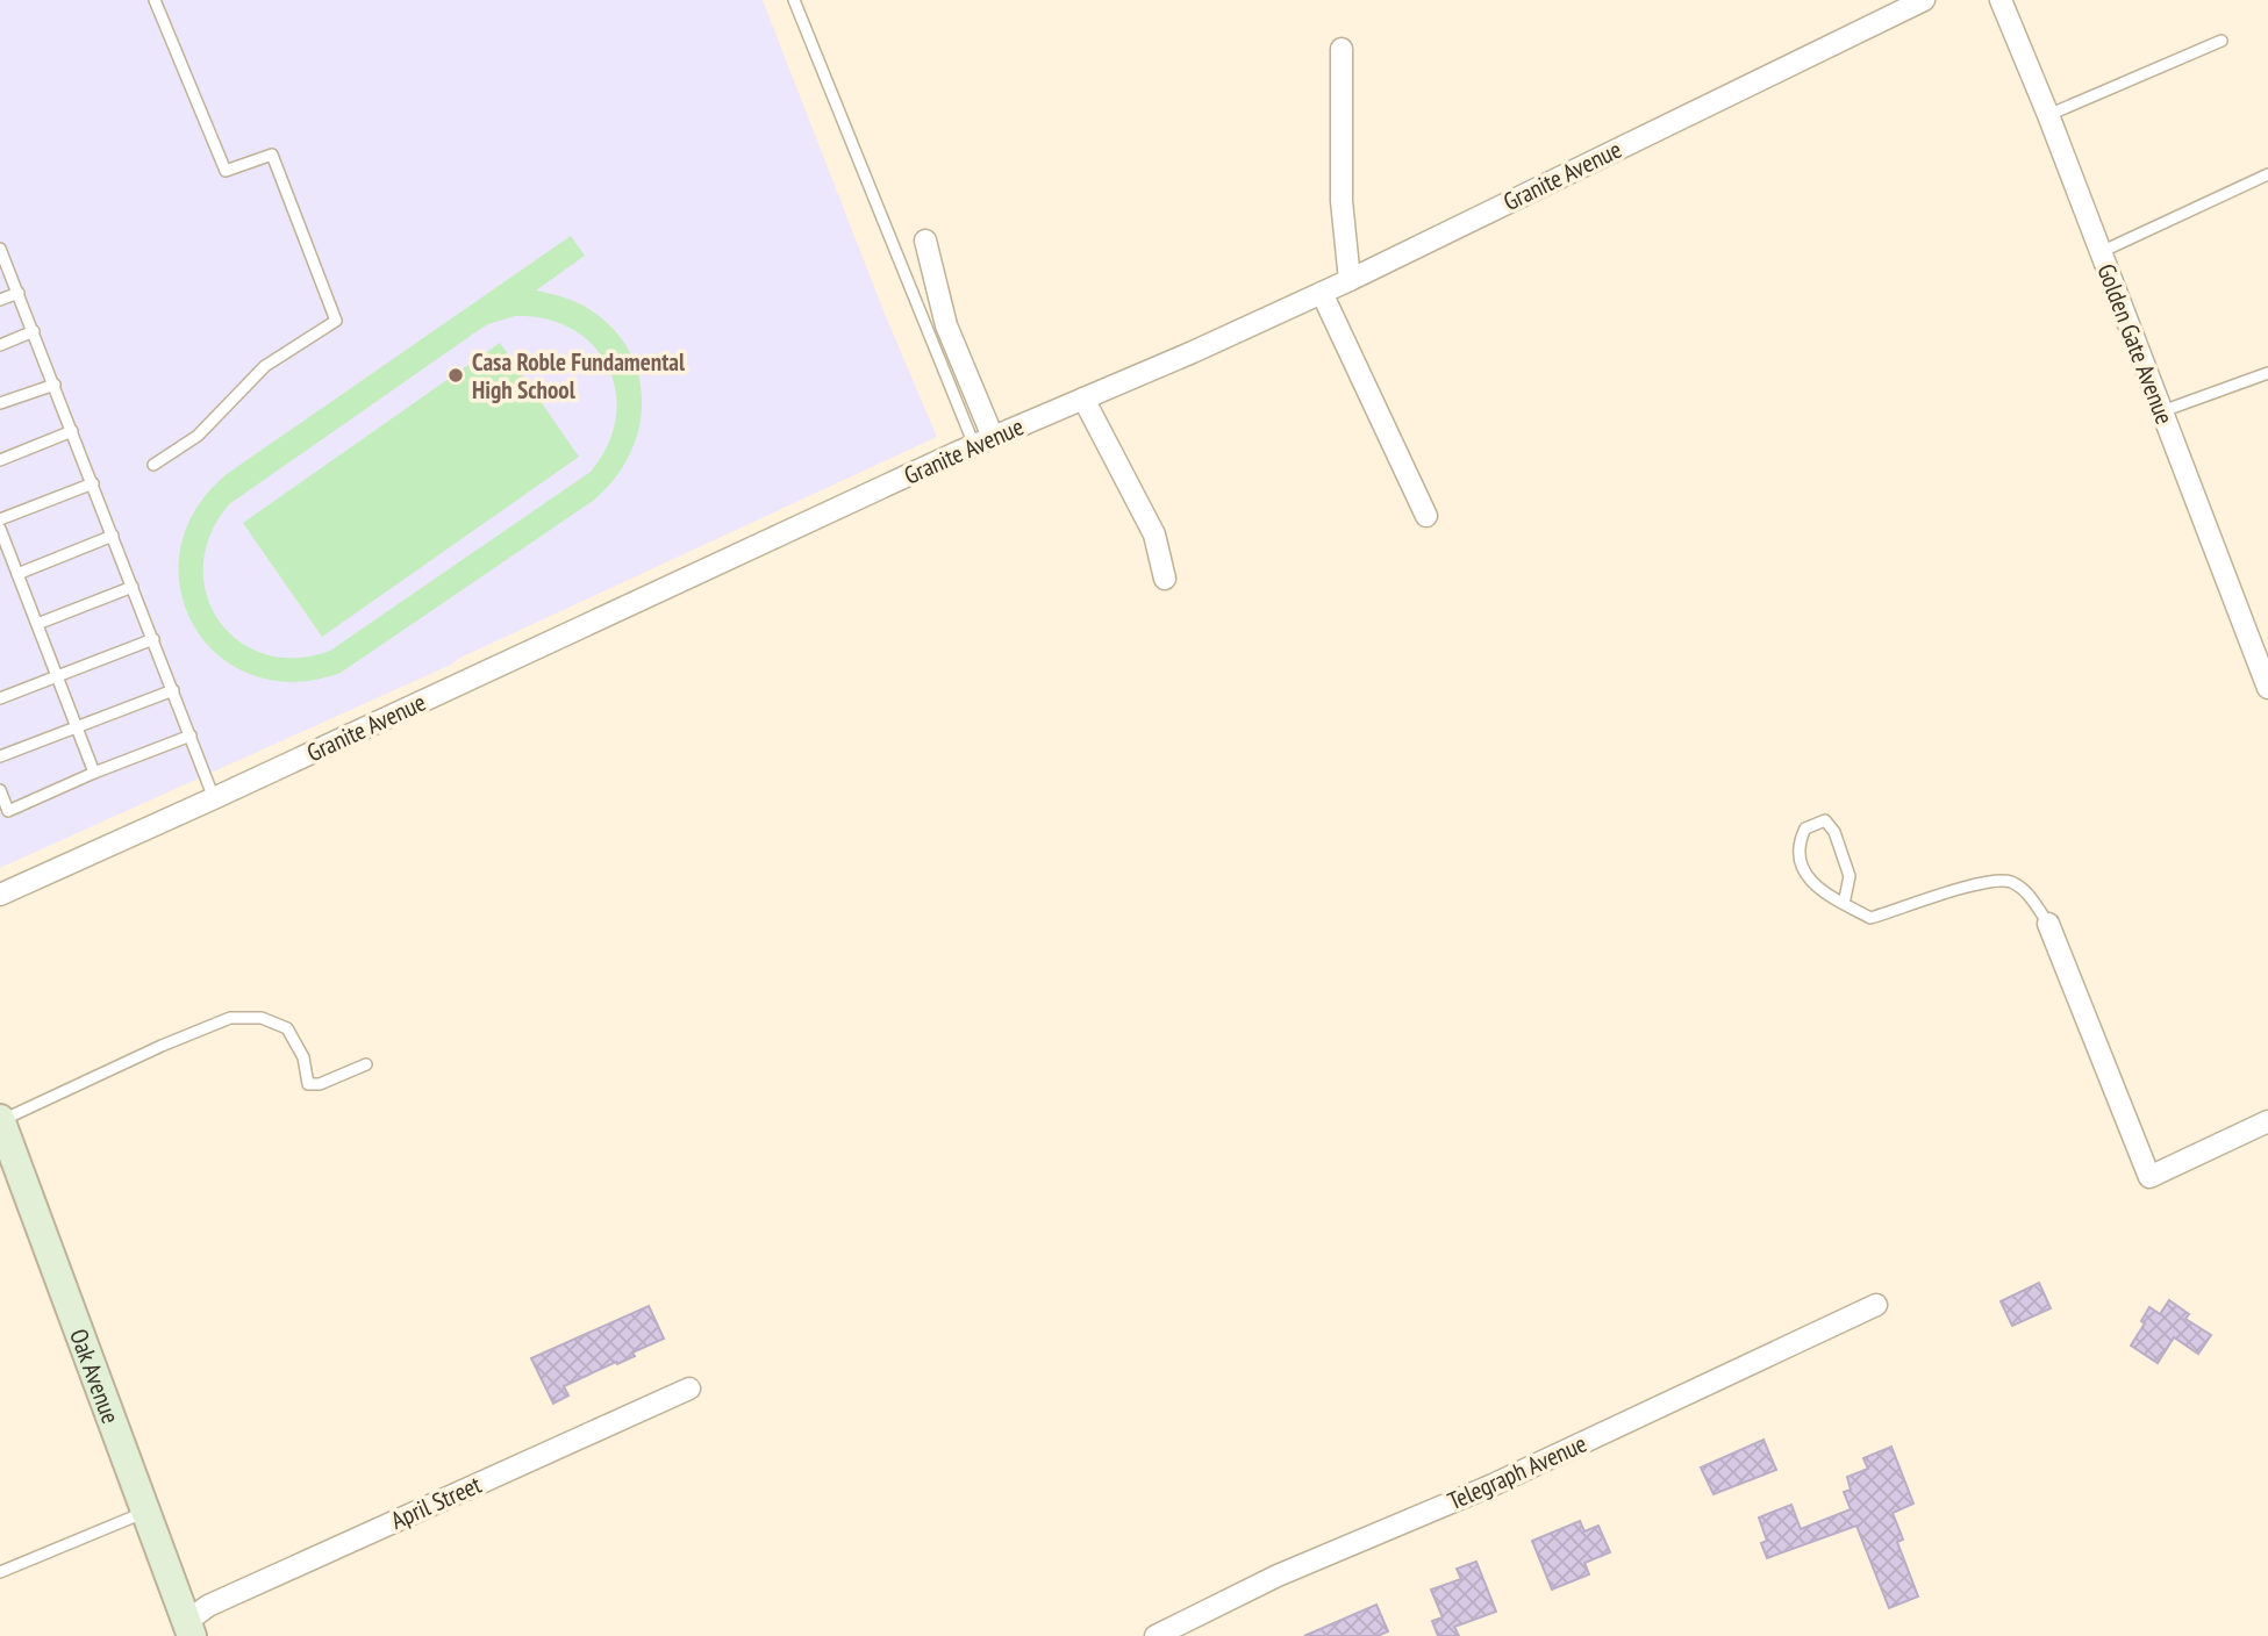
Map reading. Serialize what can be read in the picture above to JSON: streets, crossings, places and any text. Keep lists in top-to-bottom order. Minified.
{"streets":{"main road":["Oak Avenue"],"street":["Granite Avenue","Golden Gate Avenue","Telegraph Avenue","April Street"]},"crossings":[["Oak Avenue","April Street"]],"places":["Casa Roble Fundamental High School"]}
